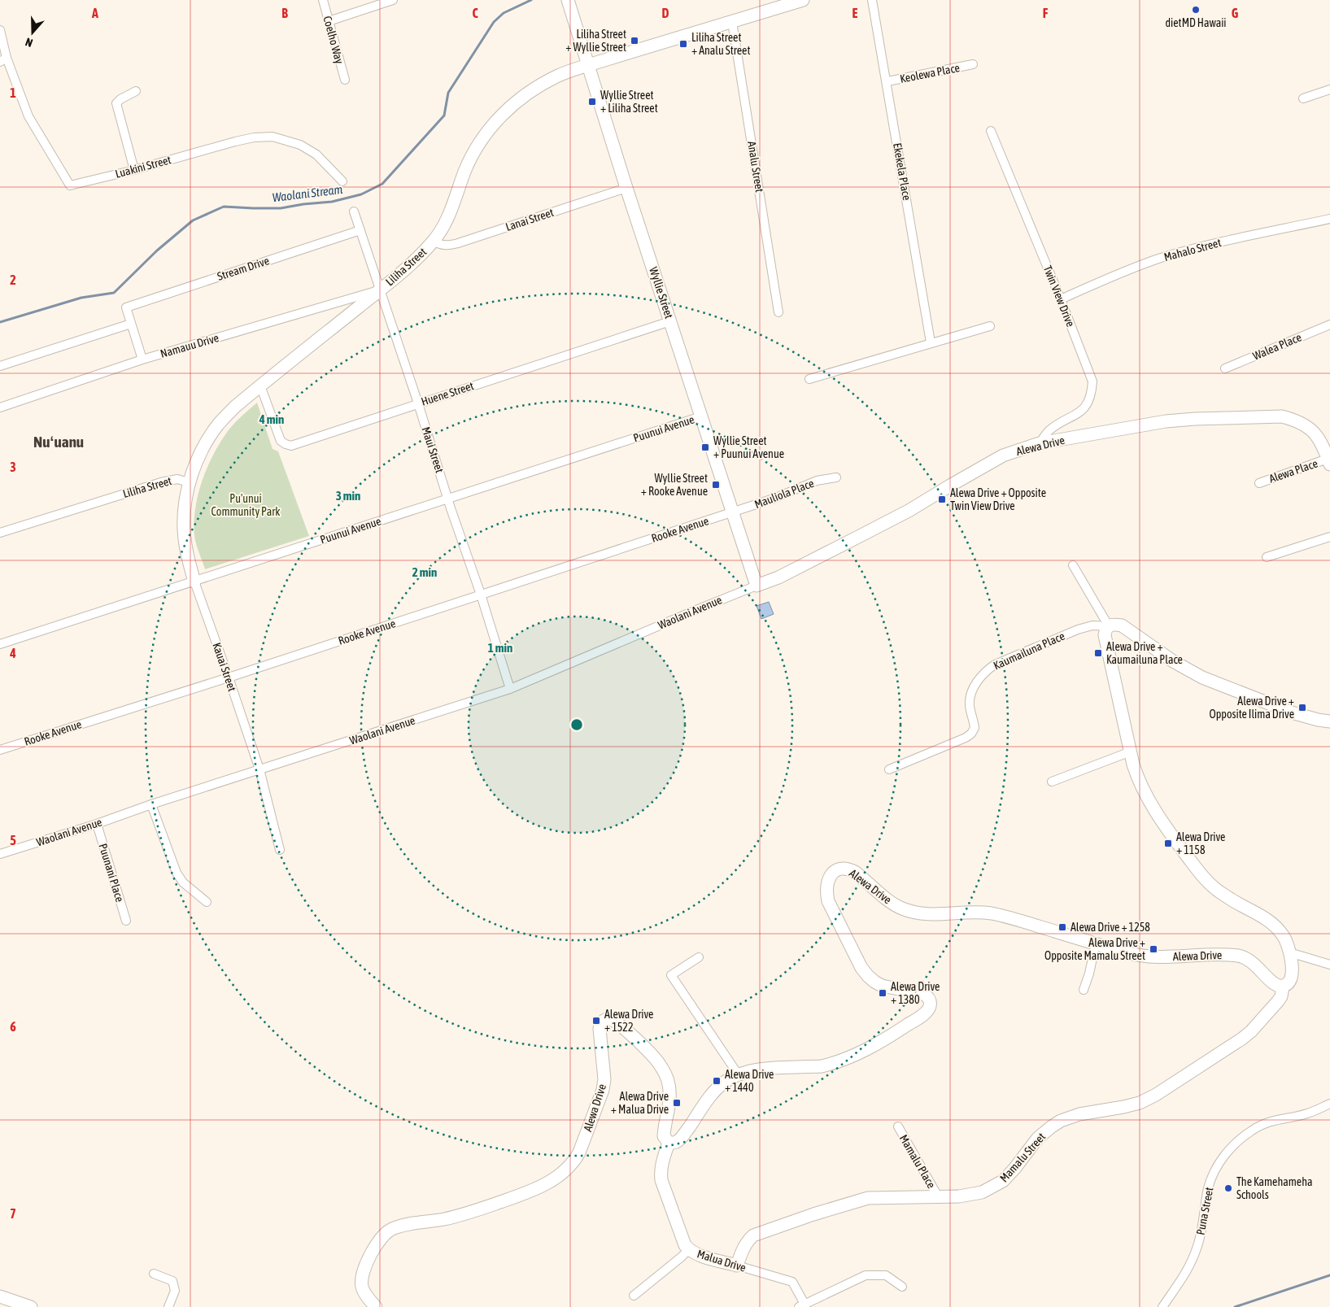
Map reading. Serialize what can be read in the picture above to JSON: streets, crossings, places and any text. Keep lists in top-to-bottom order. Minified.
{"streets":{"street":["Coelho Way","Keolewa Place","Luakini Street","Analu Street","Ekekela Place","Lanai Street","Mahalo Street","Liliha Street","Stream Drive","Wyllie Street","Twin View Drive","Namauu Drive","Walea Place","Huene Street","Puunui Avenue","Alewa Drive","Maui Street","Alewa Place","Mauliola Place","Rooke Avenue","Waolani Avenue","Kaumailuna Place","Kauai Street","Puunani Place","Mamalu Street","Mamalu Place","Puna Street","Malua Drive"]},"crossings":[["Keolewa Place","Ekekela Place"],["Analu Street","Liliha Street"],["Lanai Street","Liliha Street"],["Lanai Street","Wyllie Street"],["Mahalo Street","Twin View Drive"],["Liliha Street","Wyllie Street"],["Liliha Street","Namauu Drive"],["Liliha Street","Huene Street"],["Liliha Street","Maui Street"],["Liliha Street","Kauai Street"],["Stream Drive","Maui Street"],["Wyllie Street","Huene Street"],["Wyllie Street","Puunui Avenue"],["Wyllie Street","Alewa Drive"],["Wyllie Street","Mauliola Place"],["Wyllie Street","Rooke Avenue"],["Wyllie Street","Waolani Avenue"],["Twin View Drive","Alewa Drive"],["Namauu Drive","Maui Street"],["Huene Street","Maui Street"],["Puunui Avenue","Maui Street"],["Puunui Avenue","Kauai Street"],["Alewa Drive","Alewa Place"],["Alewa Drive","Waolani Avenue"],["Alewa Drive","Mamalu Street"],["Alewa Drive","Malua Drive"],["Maui Street","Rooke Avenue"],["Maui Street","Waolani Avenue"],["Mauliola Place","Rooke Avenue"],["Rooke Avenue","Kauai Street"],["Waolani Avenue","Kauai Street"],["Waolani Avenue","Puunani Place"],["Mamalu Street","Mamalu Place"],["Mamalu Street","Malua Drive"]],"districts":["Nuʻuanu"],"water":["Waolani Stream"],"parks":["Pu'unui Community Park"],"places":{"other":["dietMD Hawaii","The Kamehameha Schools"],"transit":["Liliha Street + Wyllie Street","Liliha Street + Analu Street","Wyllie Street + Liliha Street","Wyllie Street + Puunui Avenue","Wyllie Street + Rooke Avenue","Alewa Drive + Opposite Twin View Drive","Alewa Drive + Kaumailuna Place","Alewa Drive + Opposite Ilima Drive","Alewa Drive + 1158","Alewa Drive + 1258","Alewa Drive + Opposite Mamalu Street","Alewa Drive + 1380","Alewa Drive + 1522","Alewa Drive + 1440","Alewa Drive + Malua Drive"]},"north":"bottom","grid":{"columns":["A","B","C","D","E","F","G"],"rows":["1","2","3","4","5","6","7"]},"rings":["4 min","3 min","2 min","1 min"]}
